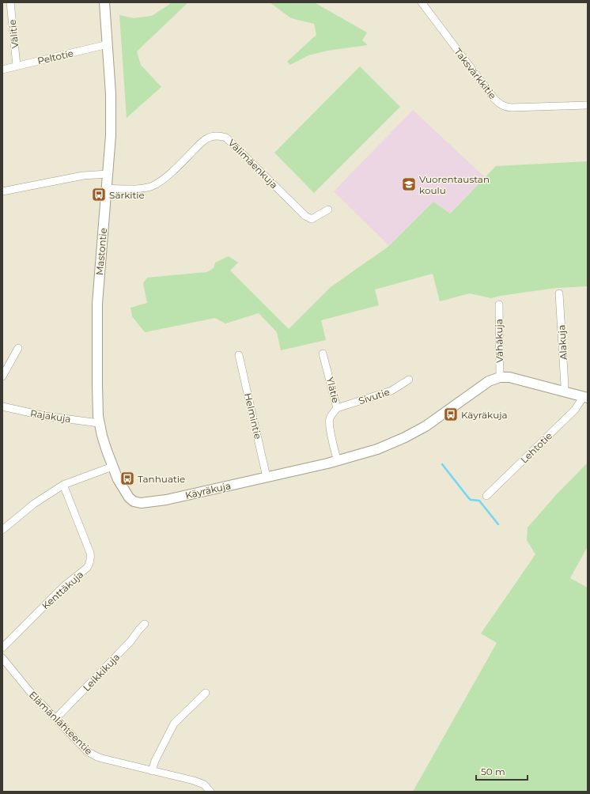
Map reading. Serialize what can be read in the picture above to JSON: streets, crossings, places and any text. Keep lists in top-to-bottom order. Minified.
{"streets":{"street":["Välitie","Peltotie","Taksvärkkitie","Välimäenkuja","Mastontie","Vähäkuja","Alakuja","Ylätie","Sivutie","Rajakuja","Helmintie","Lehtotie","Käyräkuja","Kenttäkuja","Leikkikuja","Elämänlähteentie"]},"crossings":[["Välitie","Peltotie"],["Peltotie","Mastontie"],["Välimäenkuja","Mastontie"],["Mastontie","Rajakuja"],["Mastontie","Käyräkuja"],["Vähäkuja","Käyräkuja"],["Alakuja","Käyräkuja"],["Ylätie","Sivutie"],["Ylätie","Käyräkuja"],["Helmintie","Käyräkuja"],["Lehtotie","Käyräkuja"],["Leikkikuja","Elämänlähteentie"]],"places":{"school or university":["Vuorentaustan koulu"],"bus stop":["Särkitie","Käyräkuja","Tanhuatie"]},"scale_bar":"50 m"}
